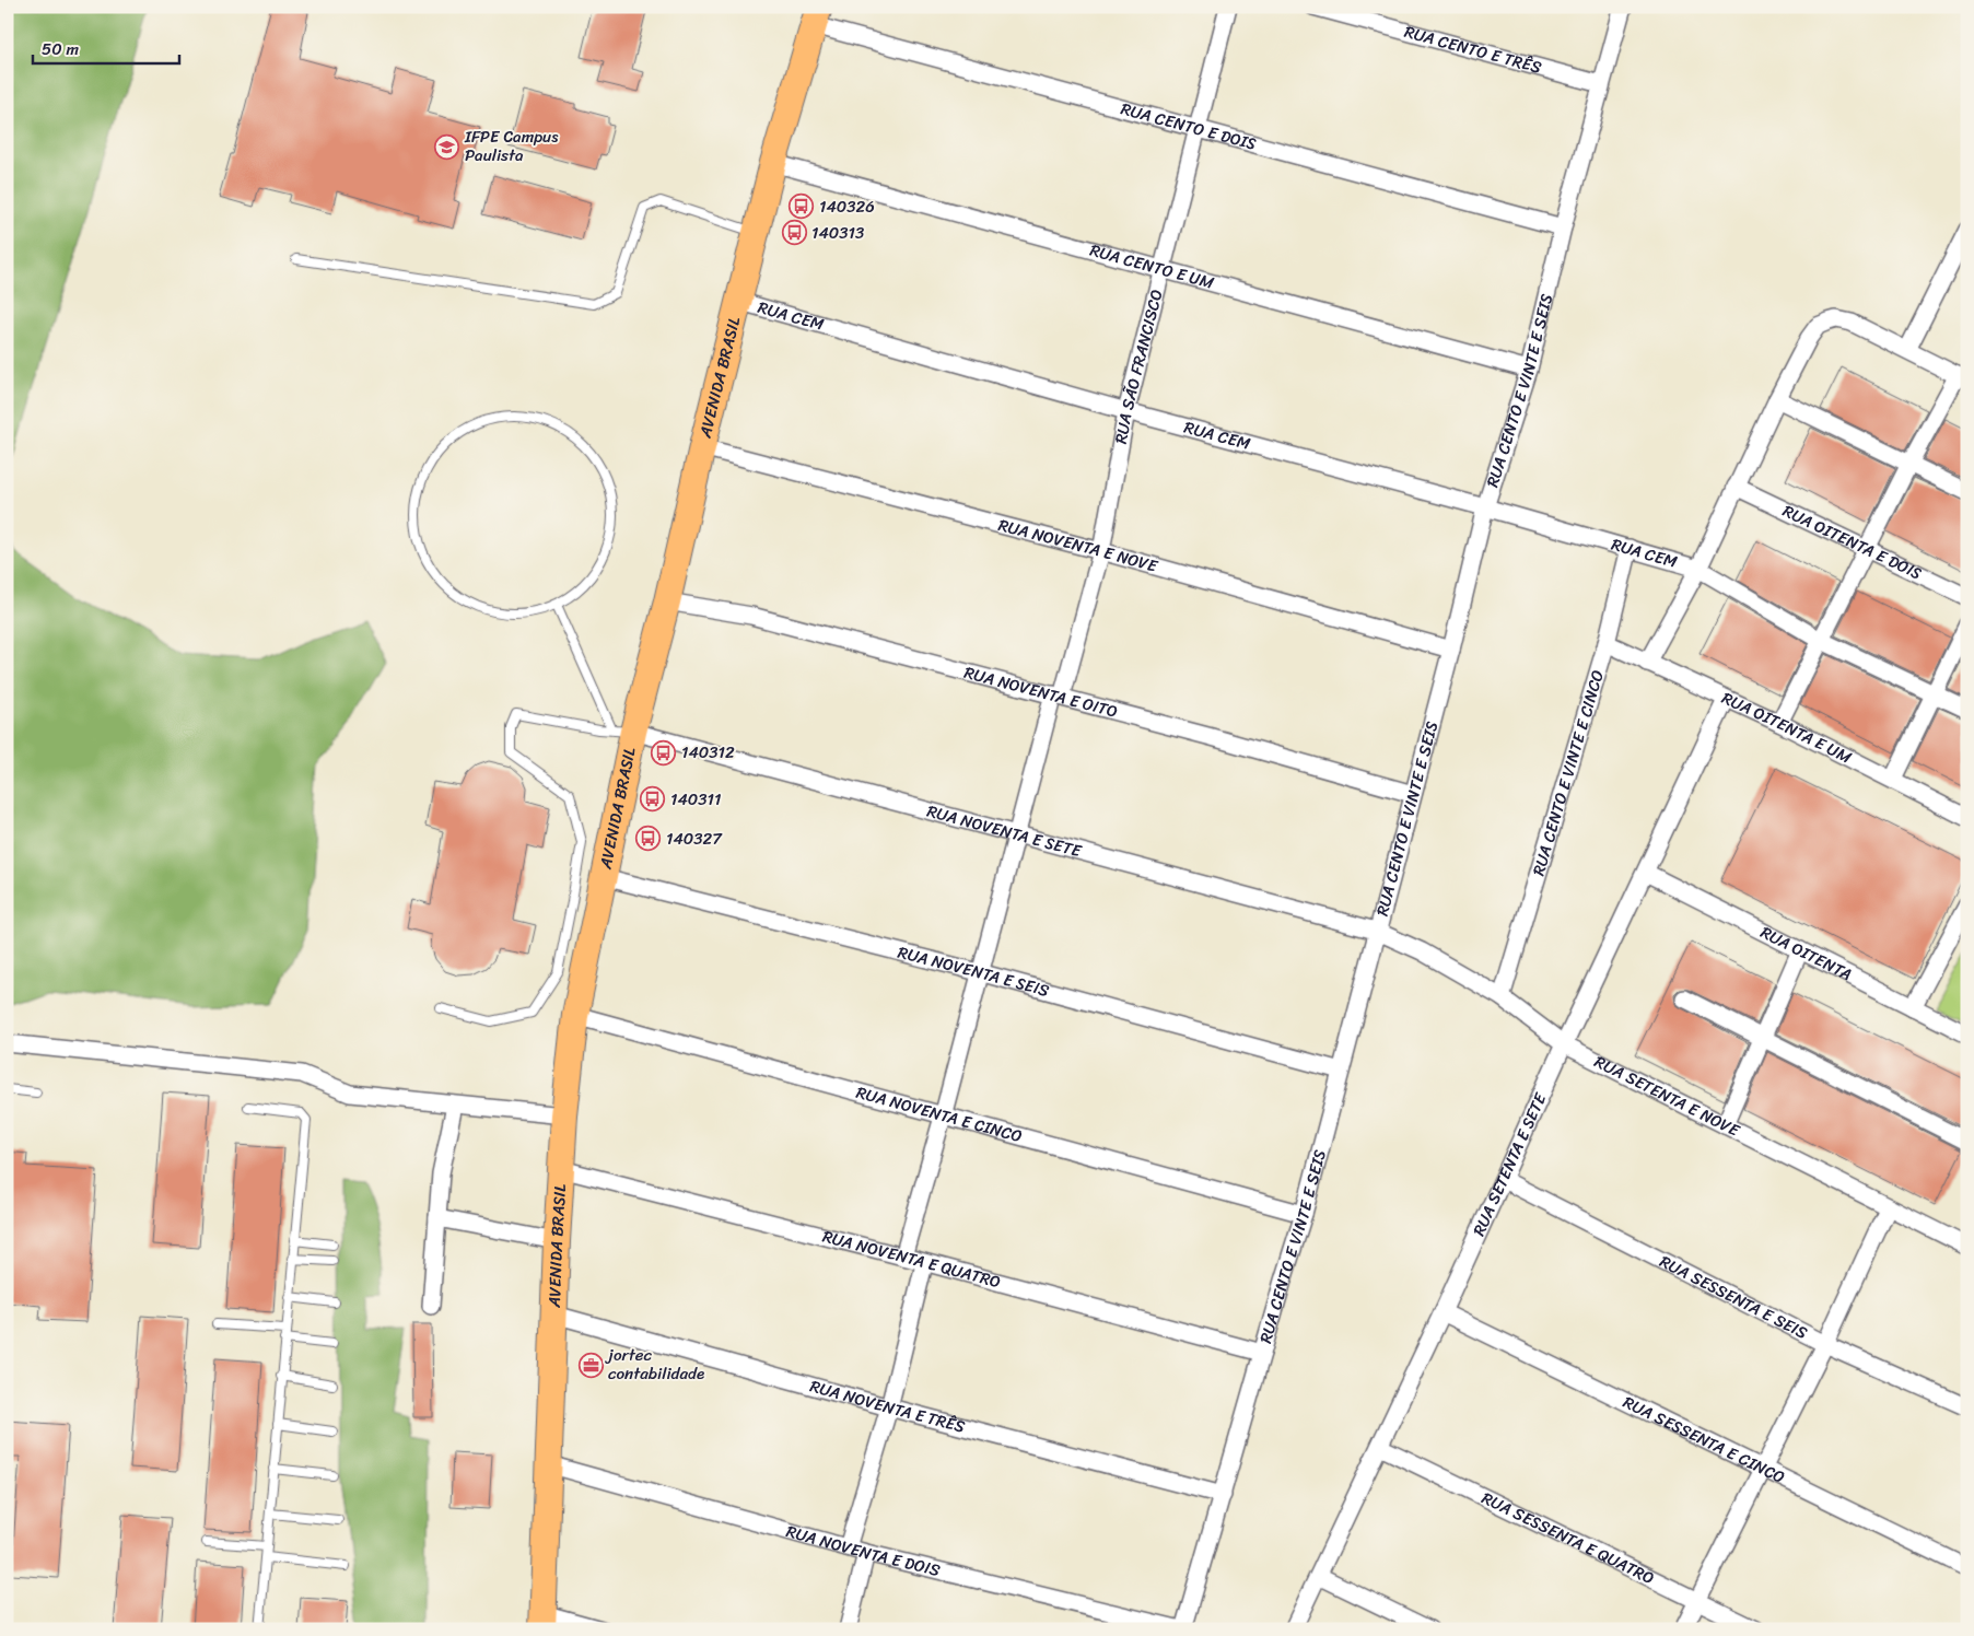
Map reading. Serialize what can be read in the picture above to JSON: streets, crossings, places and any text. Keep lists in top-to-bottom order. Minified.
{"streets":{"main road":["AVENIDA BRASIL"],"street":["RUA CENTO E TRÊS","RUA CENTO E DOIS","RUA CENTO E UM","RUA CEM","RUA SÃO FRANCISCO","RUA CENTO E VINTE E SEIS","RUA OITENTA E DOIS","RUA NOVENTA E NOVE","RUA NOVENTA E OITO","RUA OITENTA E UM","RUA CENTO E VINTE E CINCO","RUA NOVENTA E SETE","RUA OITENTA","RUA NOVENTA E SEIS","RUA SETENTA E NOVE","RUA NOVENTA E CINCO","RUA SETENTA E SETE","RUA NOVENTA E QUATRO","RUA SESSENTA E SEIS","RUA NOVENTA E TRÊS","RUA SESSENTA E CINCO","RUA SESSENTA E QUATRO","RUA NOVENTA E DOIS"]},"crossings":[["RUA CENTO E TRÊS","RUA CENTO E VINTE E SEIS"],["RUA CENTO E DOIS","RUA SÃO FRANCISCO"],["RUA CENTO E DOIS","AVENIDA BRASIL"],["RUA CENTO E DOIS","RUA CENTO E VINTE E SEIS"],["RUA CENTO E UM","RUA SÃO FRANCISCO"],["RUA CENTO E UM","AVENIDA BRASIL"],["RUA CENTO E UM","RUA CENTO E VINTE E SEIS"],["RUA CEM","RUA SÃO FRANCISCO"],["RUA CEM","AVENIDA BRASIL"],["RUA CEM","RUA CENTO E VINTE E SEIS"],["RUA CEM","RUA CENTO E VINTE E CINCO"],["RUA SÃO FRANCISCO","RUA NOVENTA E NOVE"],["RUA SÃO FRANCISCO","RUA NOVENTA E OITO"],["RUA SÃO FRANCISCO","RUA NOVENTA E SETE"],["RUA SÃO FRANCISCO","RUA NOVENTA E SEIS"],["RUA SÃO FRANCISCO","RUA NOVENTA E CINCO"],["RUA SÃO FRANCISCO","RUA NOVENTA E QUATRO"],["AVENIDA BRASIL","RUA NOVENTA E NOVE"],["AVENIDA BRASIL","RUA NOVENTA E OITO"],["AVENIDA BRASIL","RUA NOVENTA E SETE"],["AVENIDA BRASIL","RUA NOVENTA E SEIS"],["AVENIDA BRASIL","RUA NOVENTA E CINCO"],["AVENIDA BRASIL","RUA NOVENTA E QUATRO"],["AVENIDA BRASIL","RUA NOVENTA E TRÊS"],["AVENIDA BRASIL","RUA NOVENTA E DOIS"],["RUA CENTO E VINTE E SEIS","RUA NOVENTA E NOVE"],["RUA CENTO E VINTE E SEIS","RUA NOVENTA E OITO"],["RUA CENTO E VINTE E SEIS","RUA NOVENTA E SETE"],["RUA CENTO E VINTE E SEIS","RUA NOVENTA E SEIS"],["RUA CENTO E VINTE E SEIS","RUA SETENTA E NOVE"],["RUA CENTO E VINTE E SEIS","RUA NOVENTA E CINCO"],["RUA CENTO E VINTE E SEIS","RUA NOVENTA E QUATRO"],["RUA CENTO E VINTE E SEIS","RUA NOVENTA E TRÊS"],["RUA CENTO E VINTE E SEIS","RUA NOVENTA E DOIS"],["RUA OITENTA E UM","RUA CENTO E VINTE E CINCO"],["RUA OITENTA E UM","RUA SETENTA E SETE"],["RUA CENTO E VINTE E CINCO","RUA SETENTA E NOVE"],["RUA NOVENTA E SETE","RUA SETENTA E NOVE"],["RUA OITENTA","RUA SETENTA E SETE"],["RUA SETENTA E NOVE","RUA SETENTA E SETE"],["RUA SETENTA E SETE","RUA SESSENTA E SEIS"],["RUA SETENTA E SETE","RUA SESSENTA E CINCO"],["RUA SETENTA E SETE","RUA SESSENTA E QUATRO"]],"places":{"school or university":["IFPE Campus Paulista"],"bus stop":["140326","140313","140312","140311","140327"],"office":["jortec contabilidade"]},"scale_bar":"50 m"}
